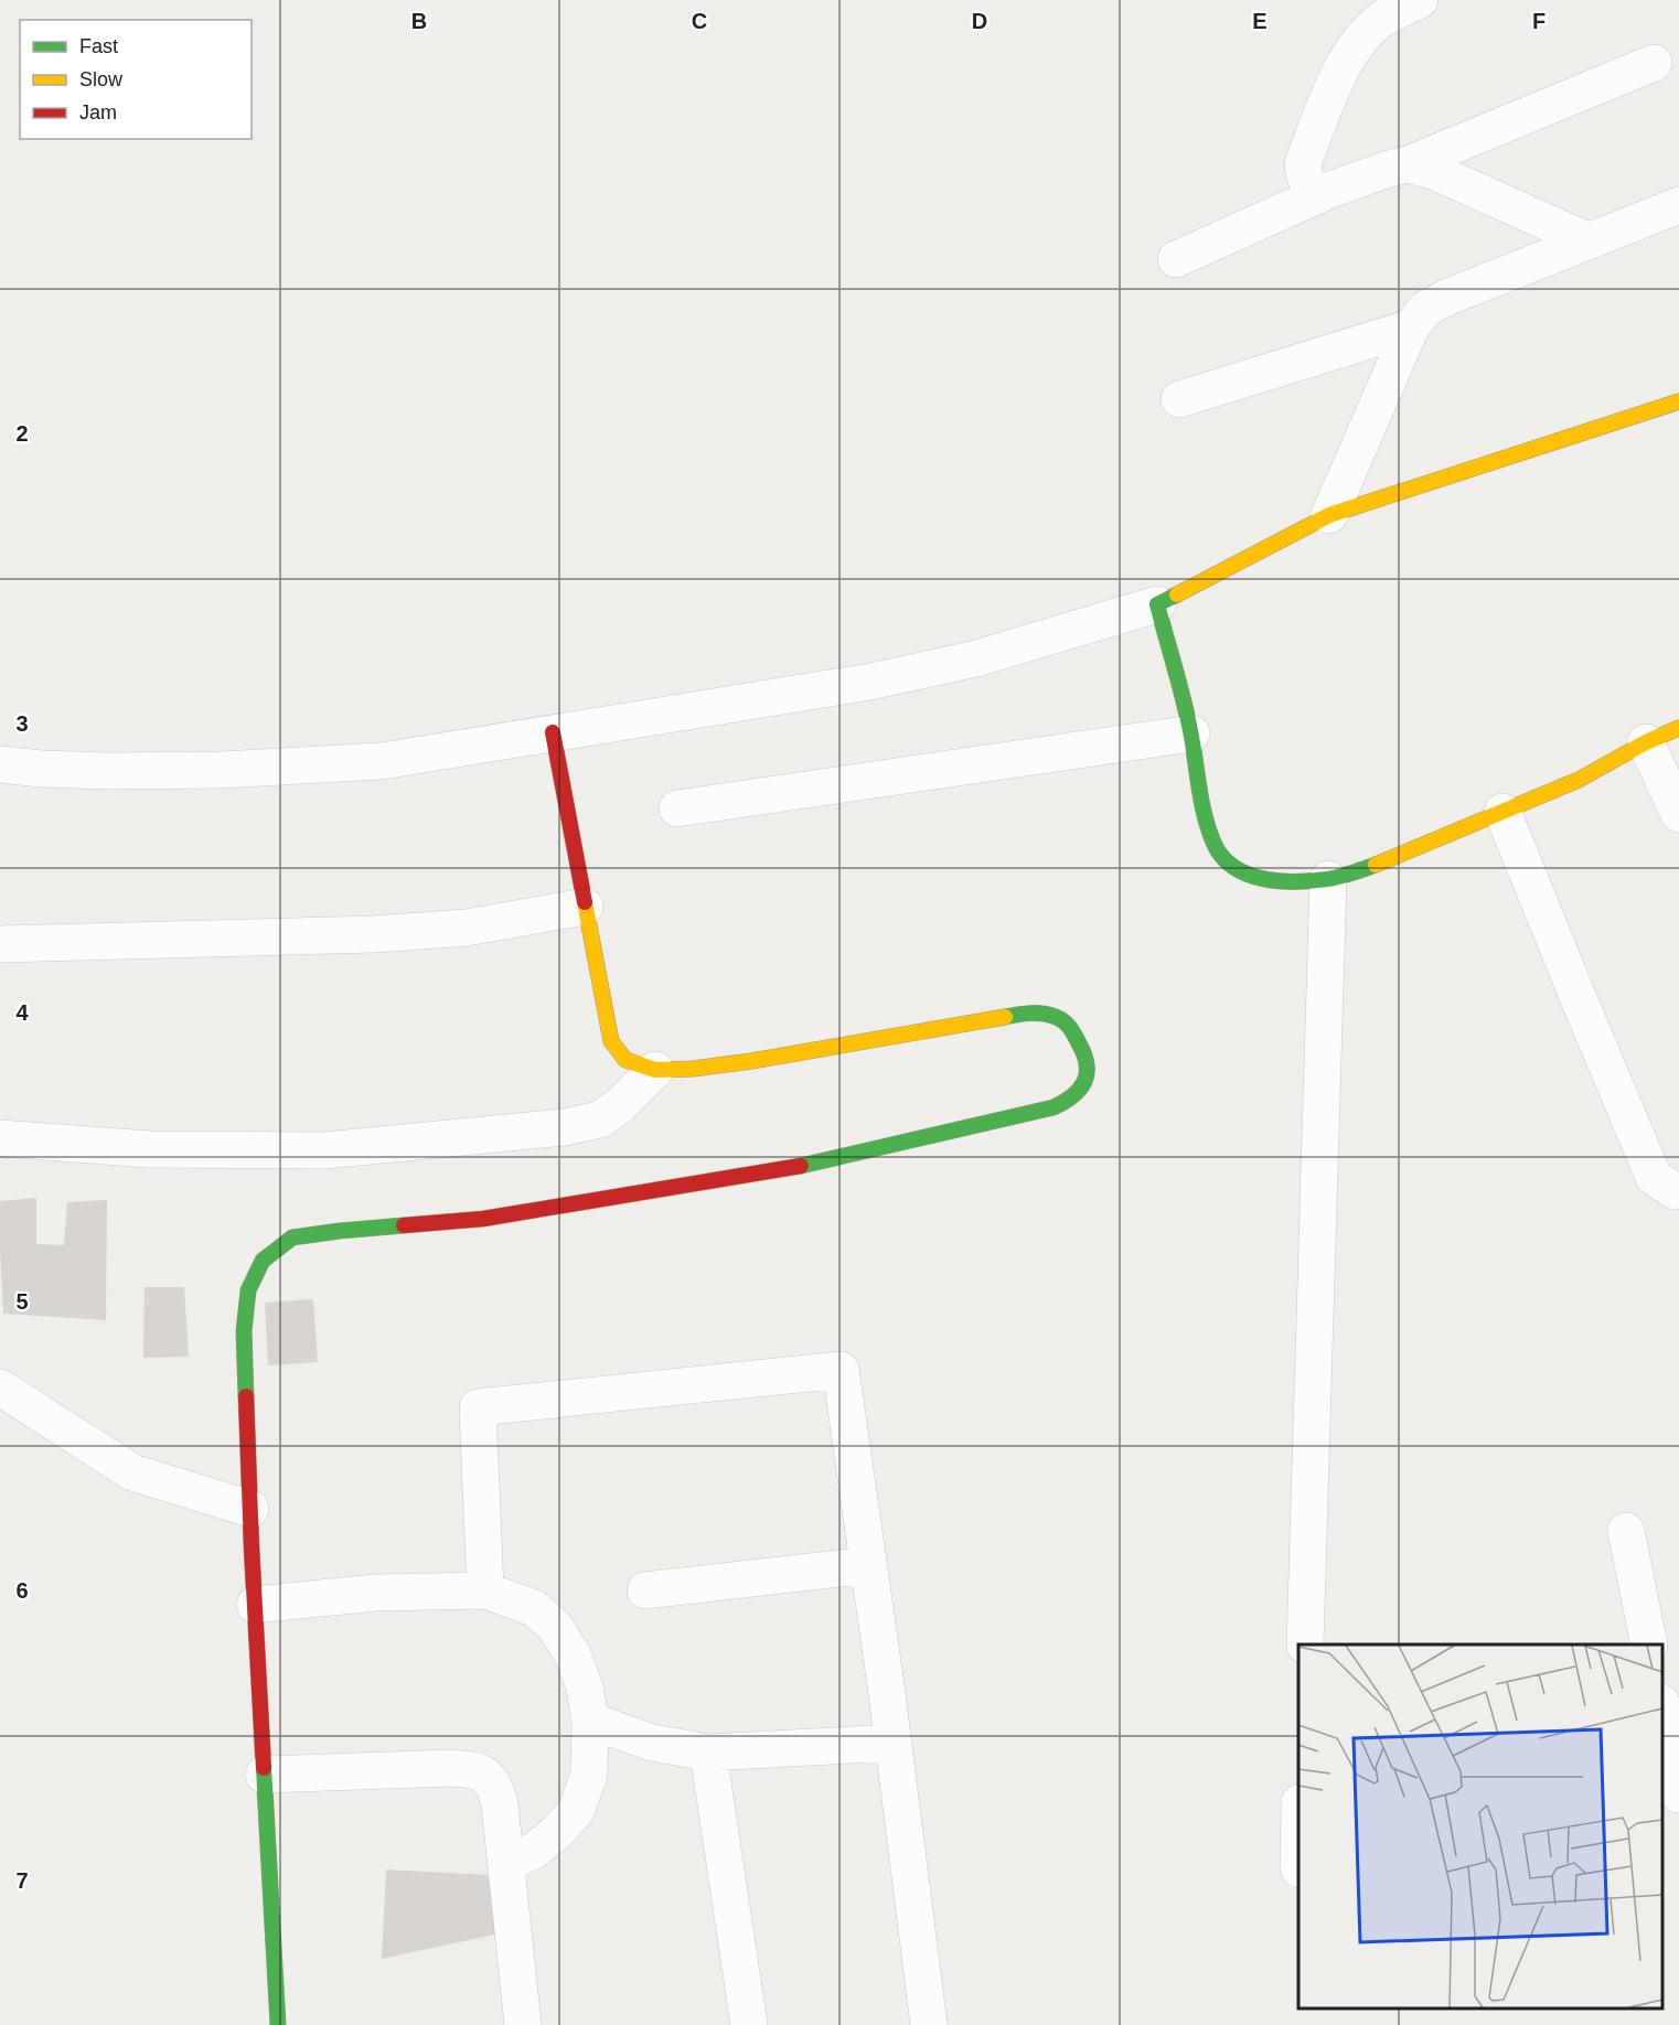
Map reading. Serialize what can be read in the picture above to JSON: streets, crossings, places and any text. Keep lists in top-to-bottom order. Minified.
{"legend":["Fast","Slow","Jam"],"grid":{"columns":["B","C","D","E","F"],"rows":["2","3","4","5","6","7"]}}
